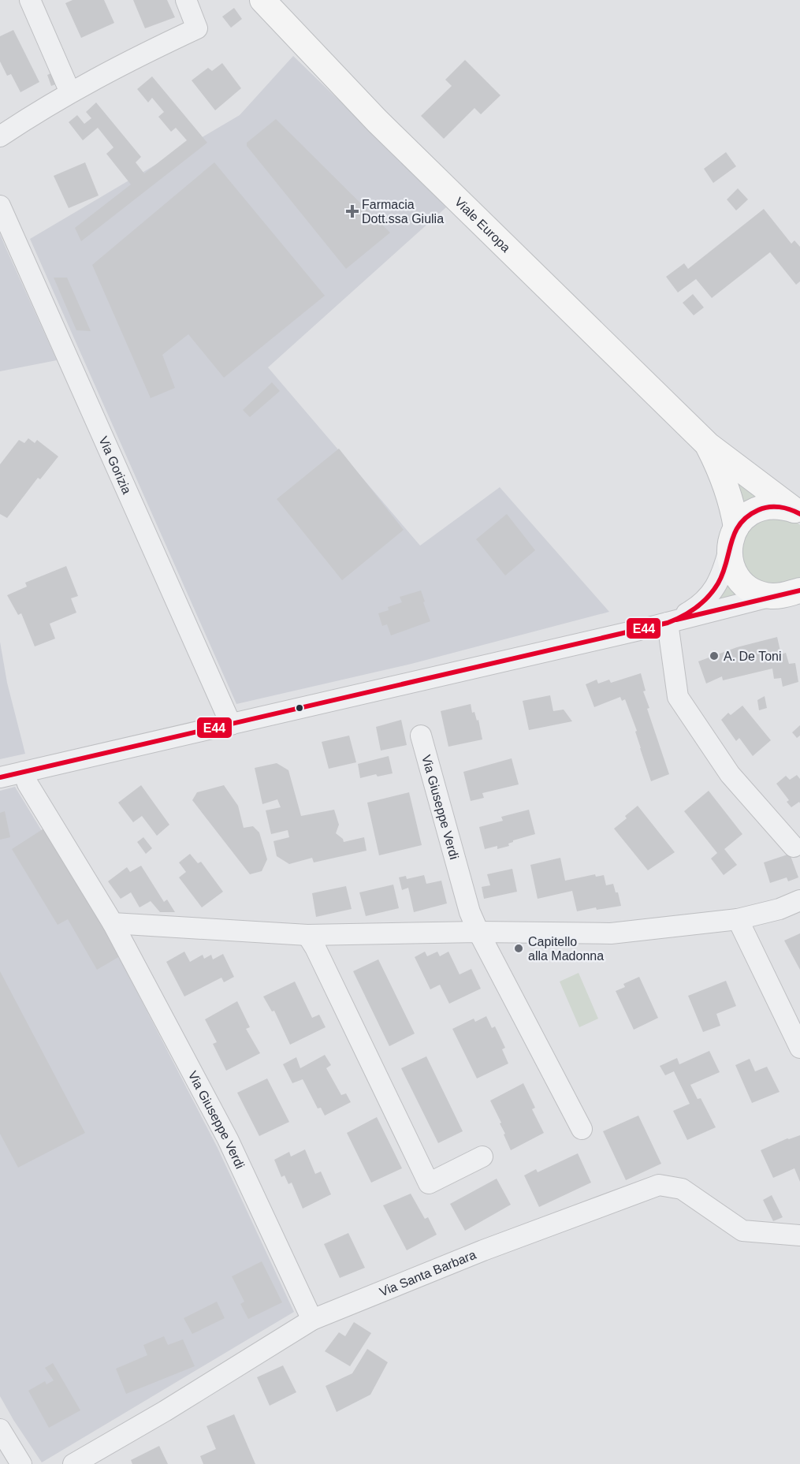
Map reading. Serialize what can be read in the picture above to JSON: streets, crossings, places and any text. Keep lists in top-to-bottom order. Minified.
{"streets":{"main road":["Viale Europa"],"street":["Via Gorizia","Via Giuseppe Verdi","Via Santa Barbara"]},"crossings":[["Via Giuseppe Verdi","Via Santa Barbara"]],"places":{"health":["Farmacia Dott.ssa Giulia"],"other":["A. De Toni","Capitello alla Madonna"]},"lines":["transit line E44"]}
